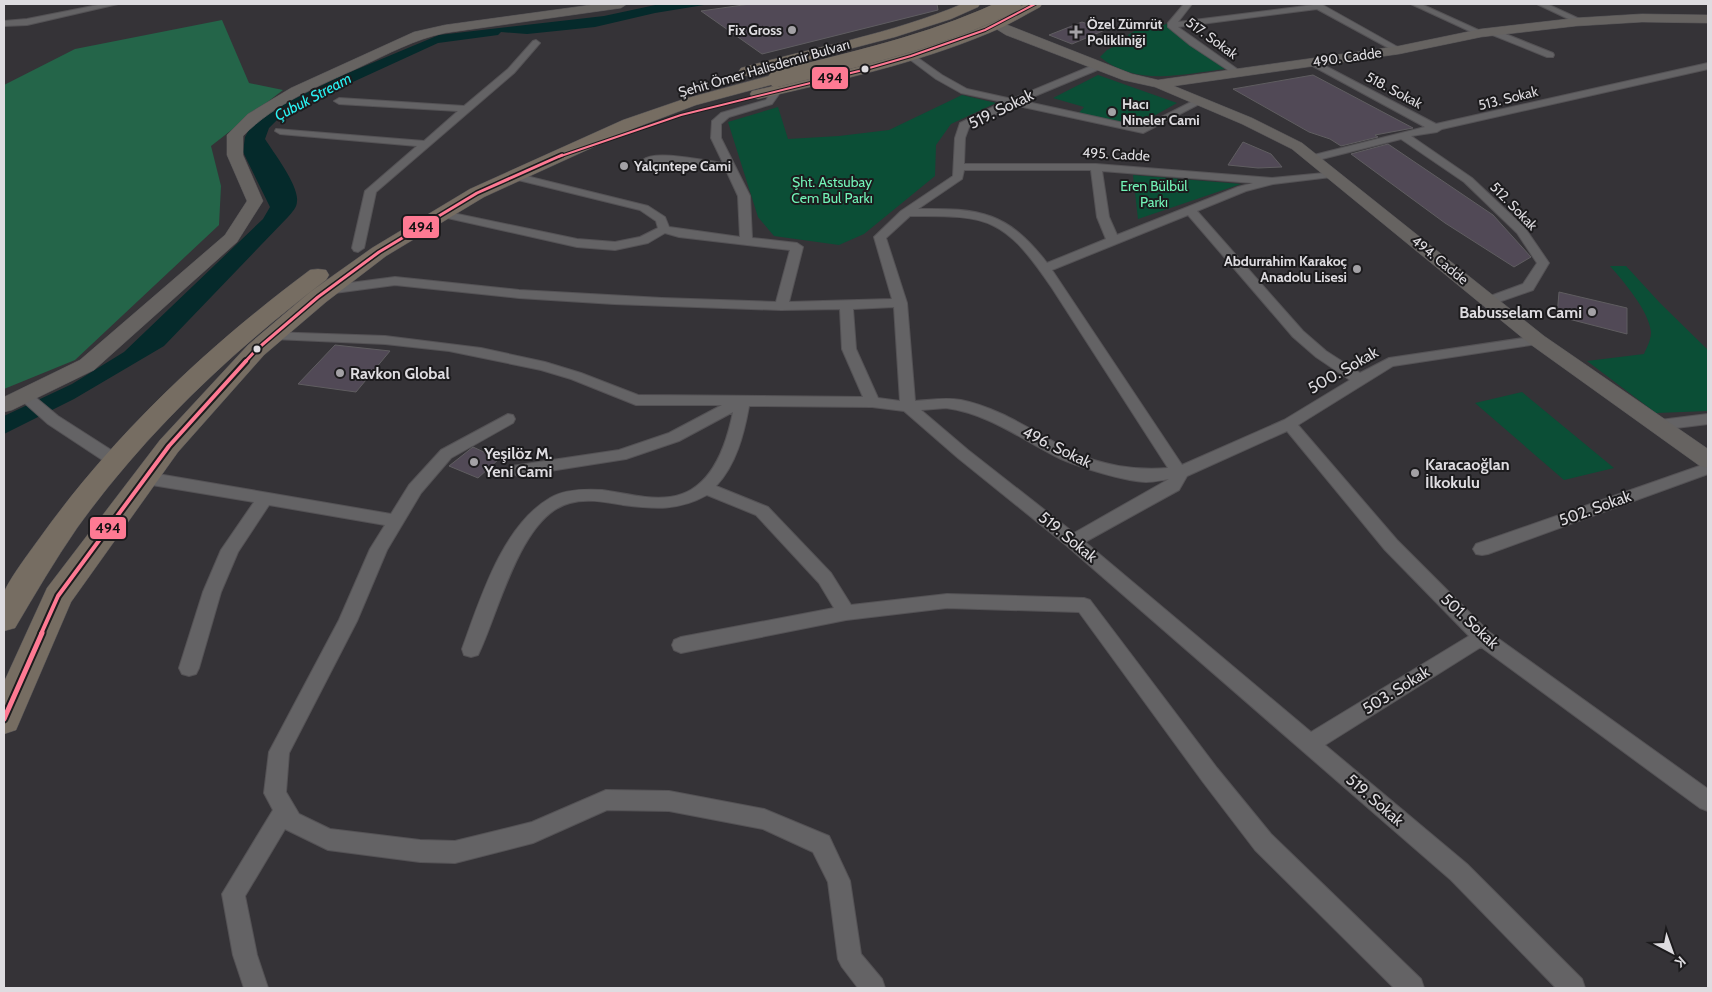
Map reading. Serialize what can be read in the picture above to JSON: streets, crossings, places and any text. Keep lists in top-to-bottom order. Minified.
{"streets":{"highway":["Şehit Ömer Halisdemir Bulvarı"],"street":["517. Sokak","490. Cadde","518. Sokak","513. Sokak","519. Sokak","495. Cadde","512. Sokak","494. Cadde","500. Sokak","496. Sokak","502. Sokak","501. Sokak","503. Sokak"]},"crossings":[["517. Sokak","490. Cadde"],["490. Cadde","Şehit Ömer Halisdemir Bulvarı"],["490. Cadde","518. Sokak"],["490. Cadde","519. Sokak"],["490. Cadde","494. Cadde"],["Şehit Ömer Halisdemir Bulvarı","496. Sokak"],["518. Sokak","513. Sokak"],["513. Sokak","512. Sokak"],["513. Sokak","494. Cadde"],["519. Sokak","495. Cadde"],["519. Sokak","496. Sokak"],["519. Sokak","503. Sokak"],["512. Sokak","494. Cadde"],["494. Cadde","500. Sokak"],["500. Sokak","496. Sokak"],["500. Sokak","501. Sokak"],["496. Sokak","501. Sokak"],["501. Sokak","503. Sokak"]],"water":["Çubuk Stream"],"parks":["Şht. Astsubay Cem Bul Parkı","Eren Bülbül Parkı"],"places":{"other":["Fix Gross","Hacı Nineler Cami","Yalçıntepe Cami","Abdurrahim Karakoç Anadolu Lisesi","Babusselam Cami","Ravkon Global","Yeşilöz M. Yeni Cami","Karacaoğlan İlkokulu"],"health":["Özel Zümrüt Polikliniği"]},"lines":["transit line 494"],"north":"bottom right"}
